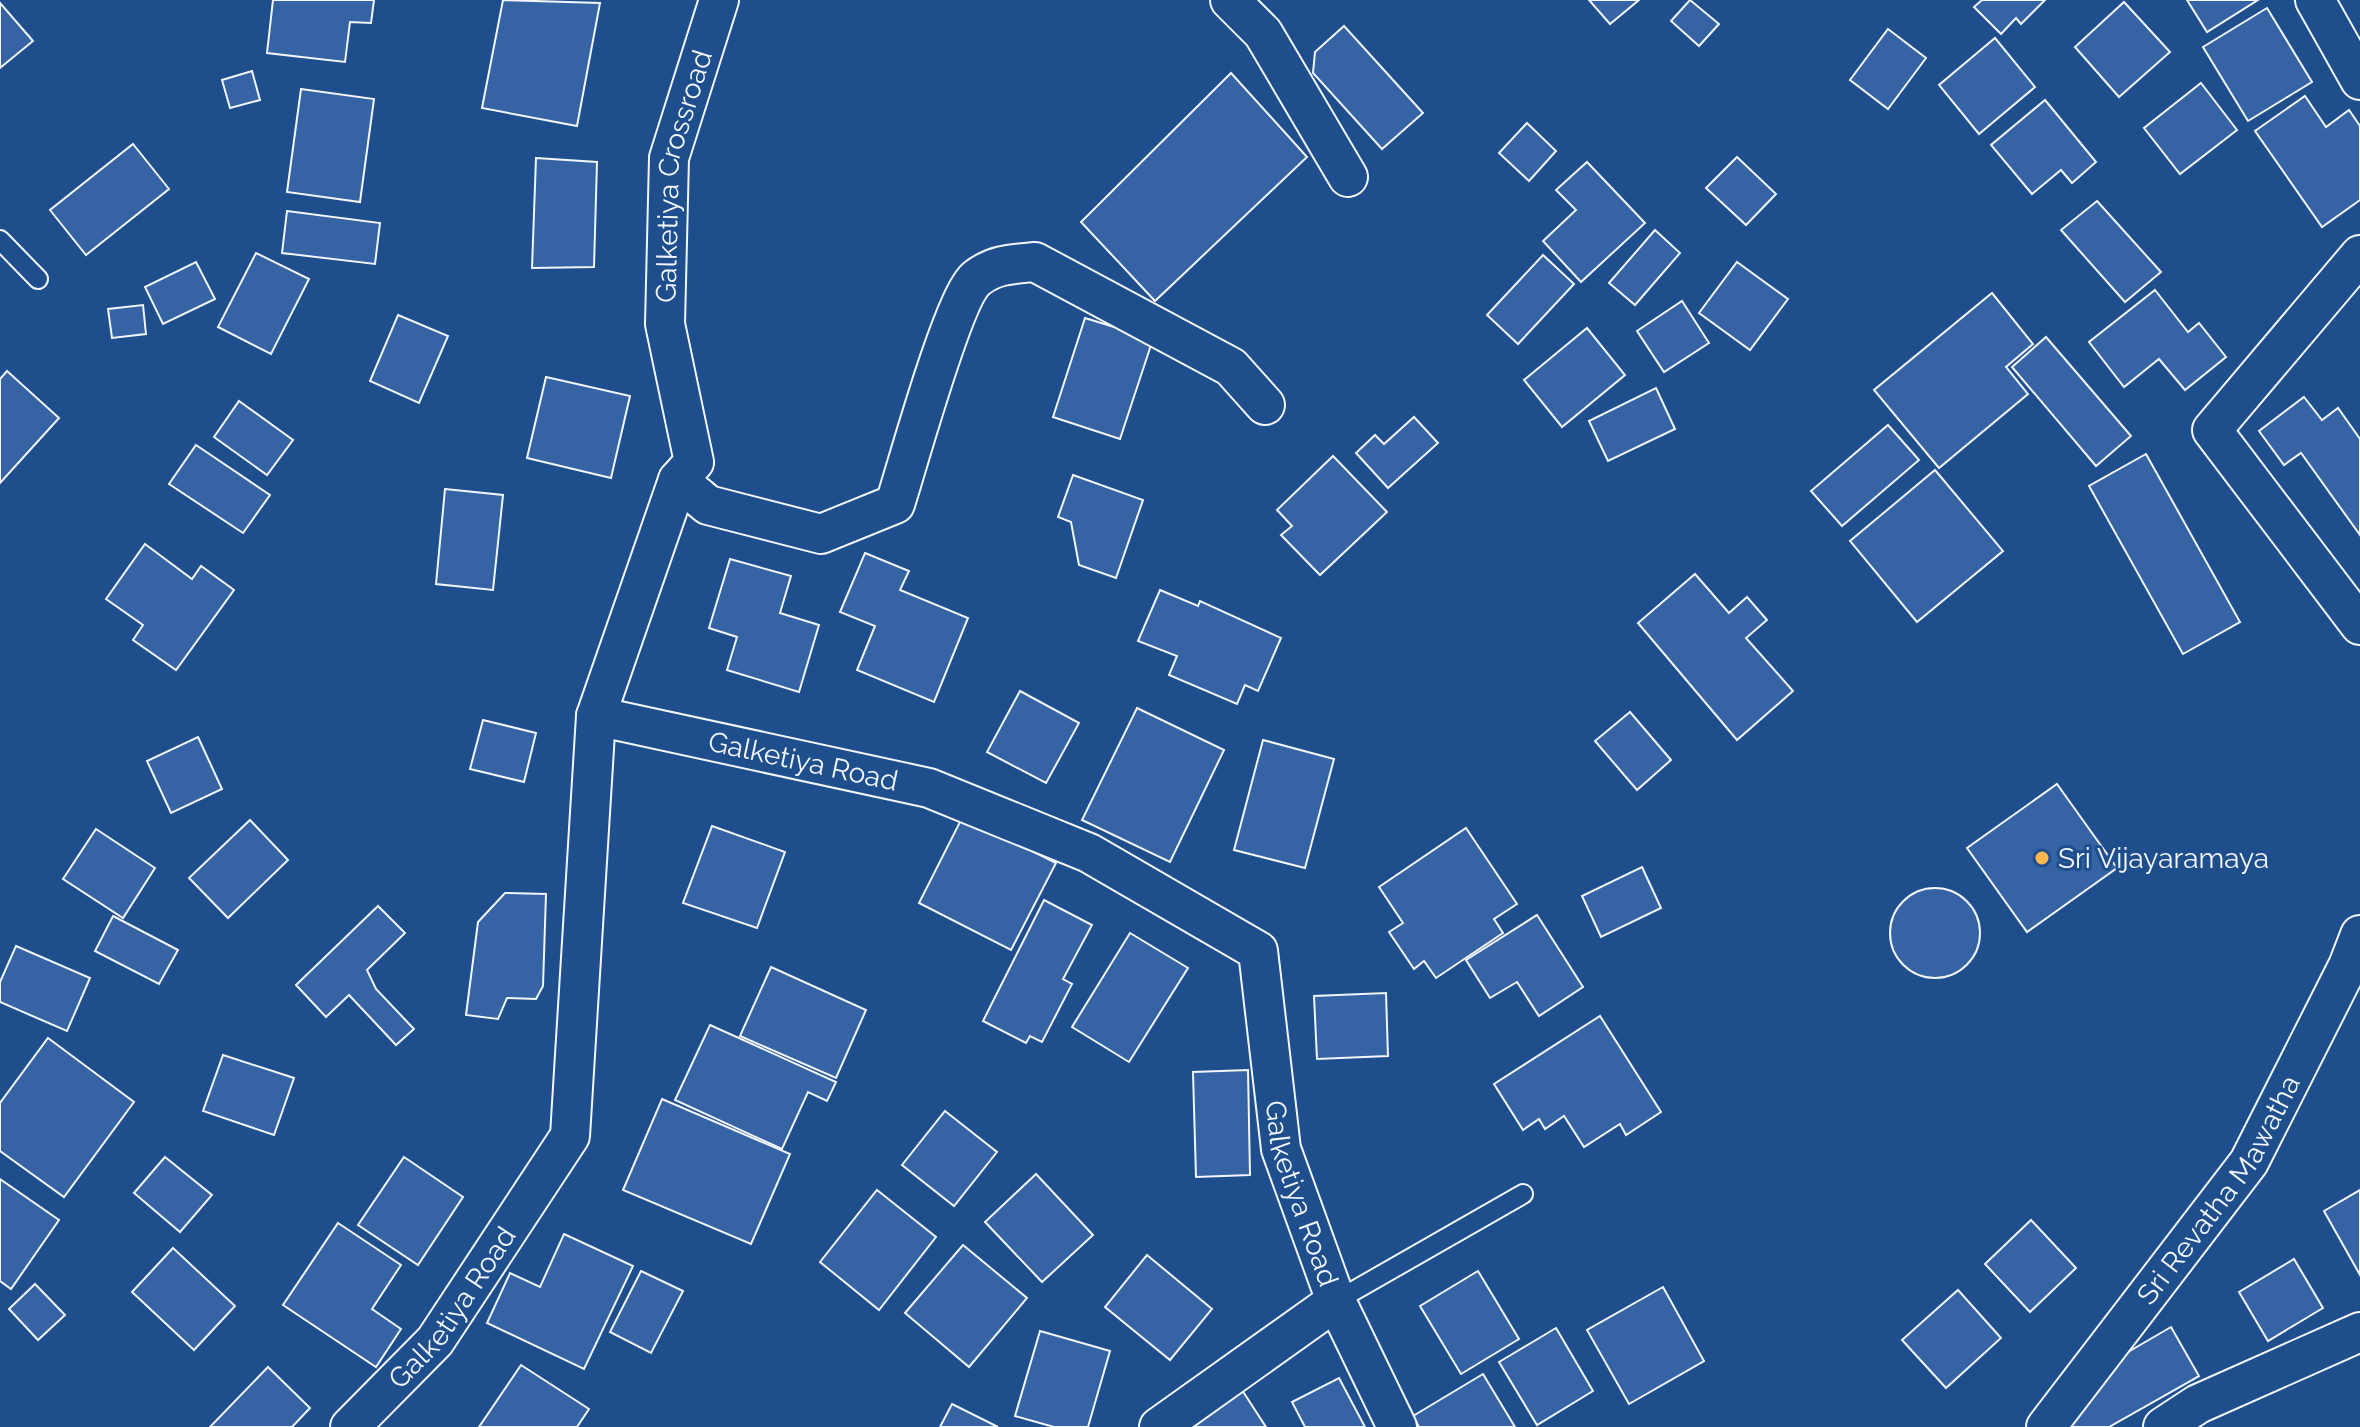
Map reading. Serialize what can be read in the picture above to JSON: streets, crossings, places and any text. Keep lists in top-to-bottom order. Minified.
{"streets":{"street":["Galketiya Crossroad","Galketiya Road","Sri Revatha Mawatha"]},"crossings":[["Galketiya Crossroad","Galketiya Road"]],"places":["Sri Vijayaramaya"]}
